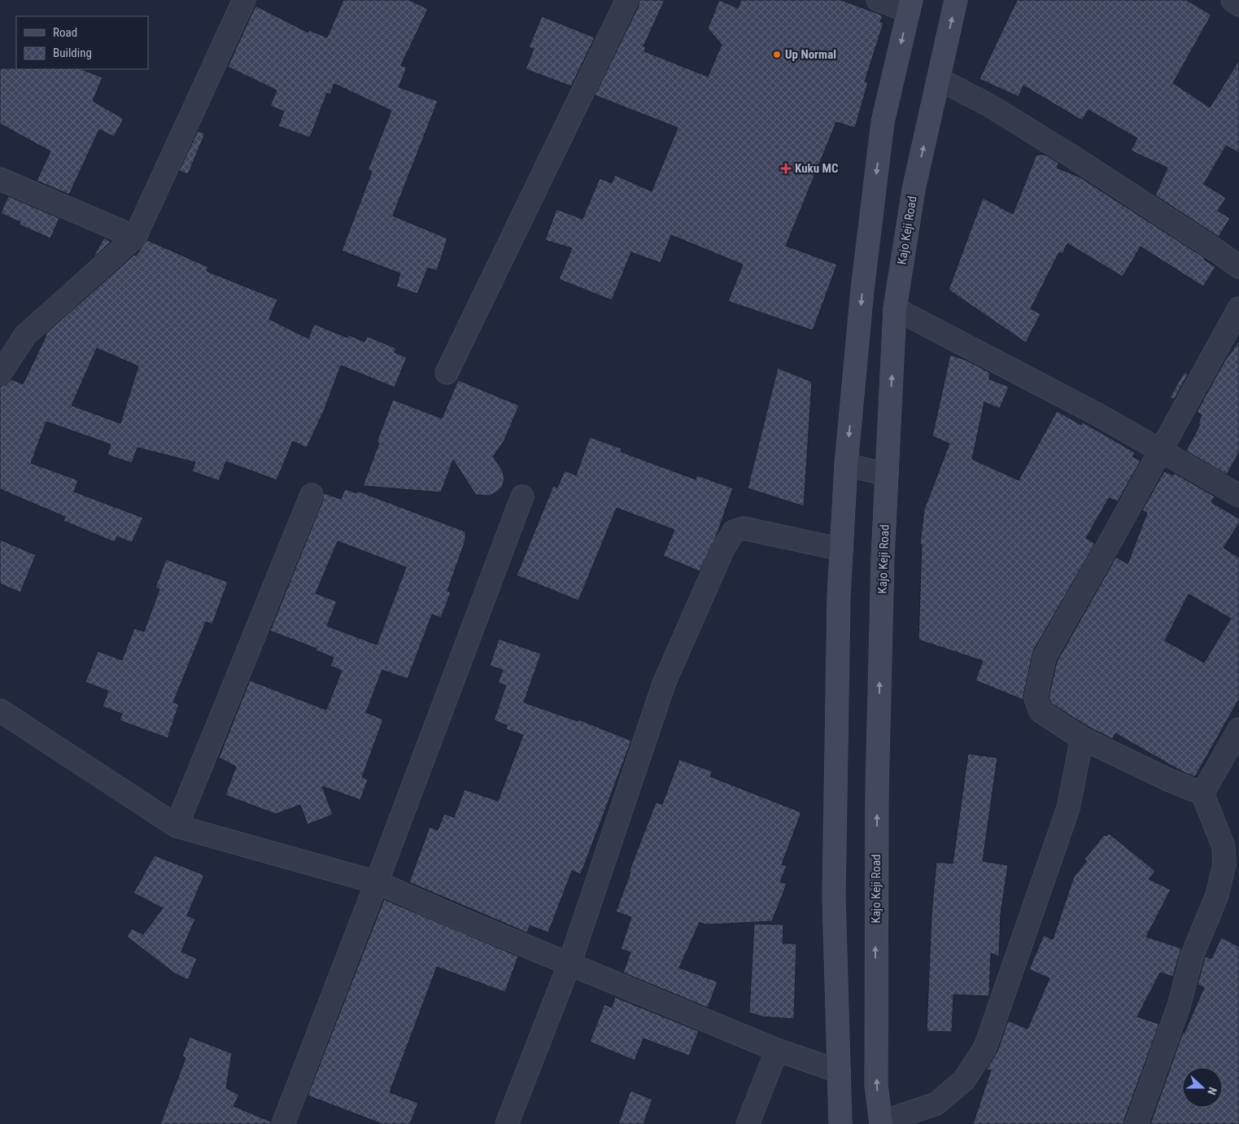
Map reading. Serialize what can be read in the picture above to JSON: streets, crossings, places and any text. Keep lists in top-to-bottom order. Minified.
{"streets":{"main road":["Kajo Keji Road"]},"places":{"other":["Up Normal"],"health":["Kuku MC"]},"legend":["Road","Building"],"north":"right"}
